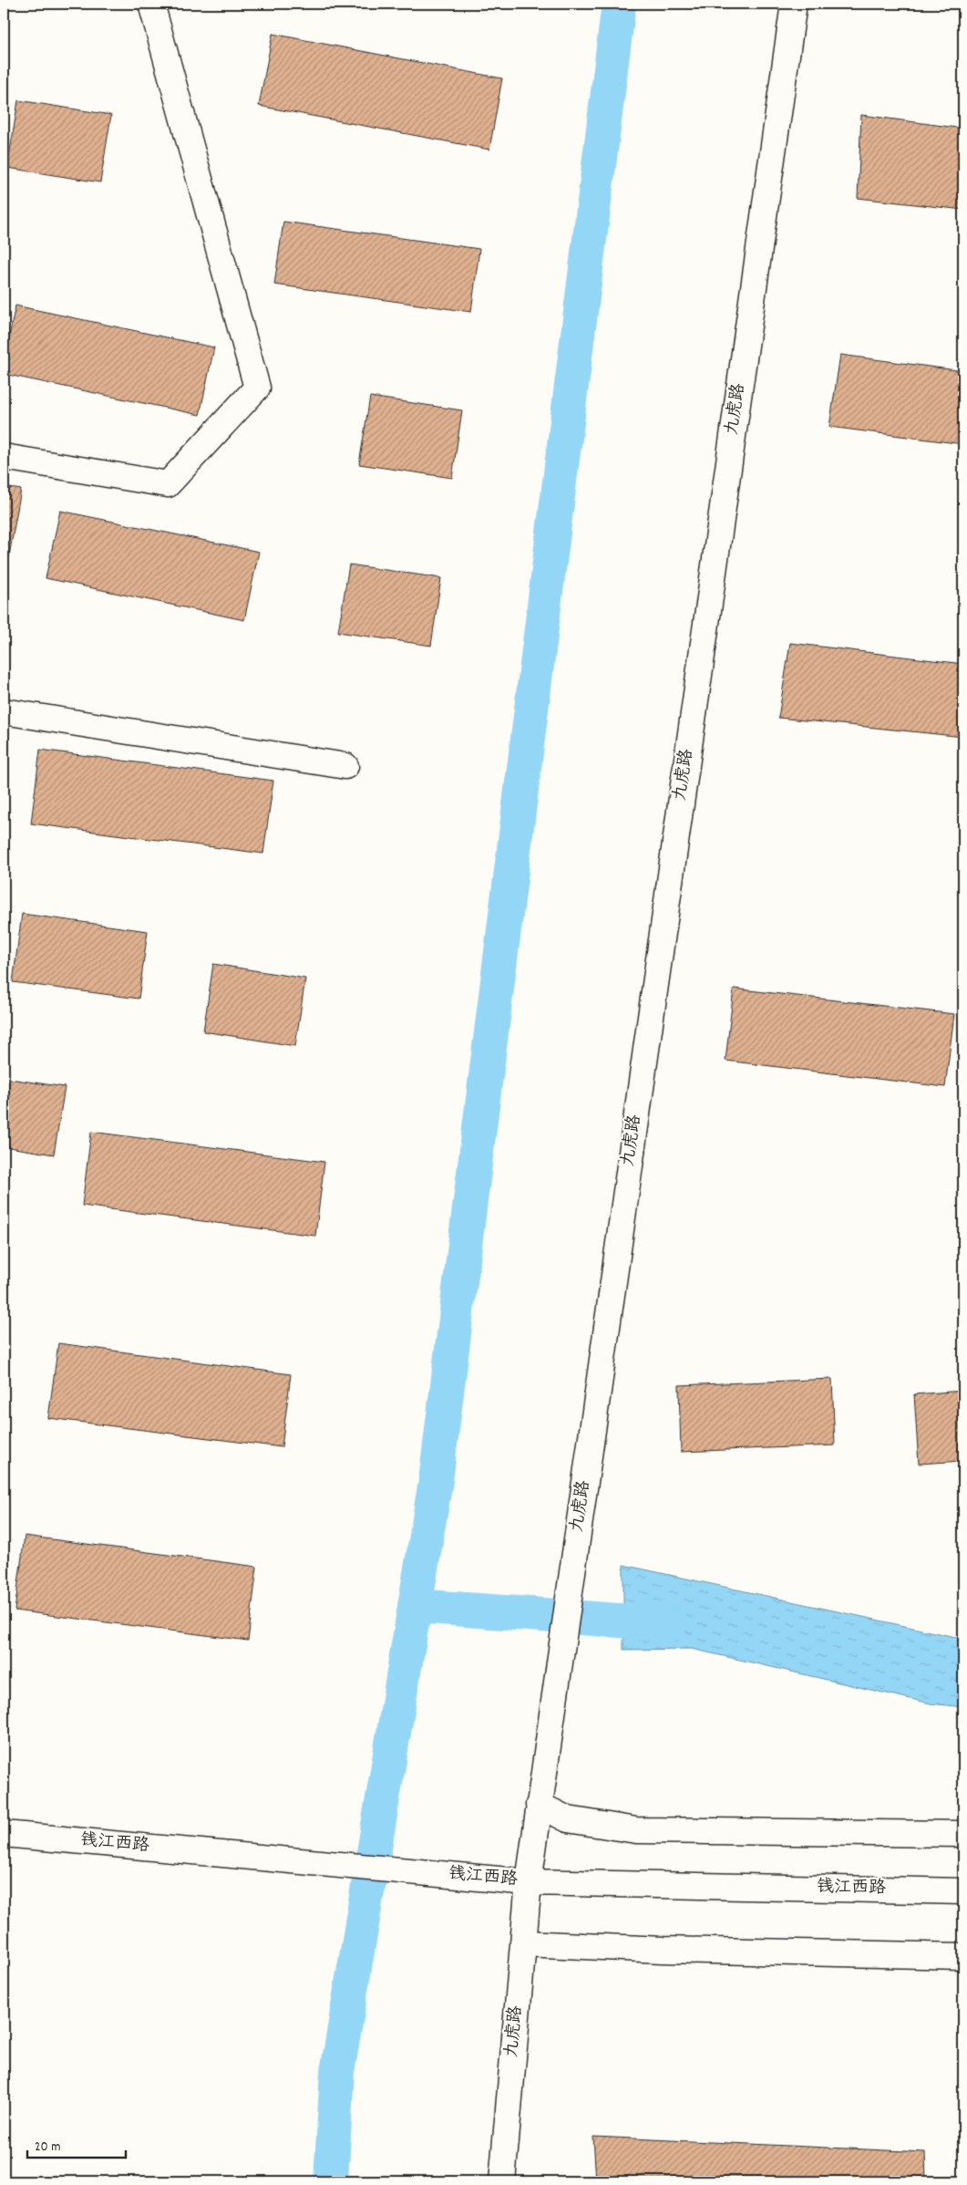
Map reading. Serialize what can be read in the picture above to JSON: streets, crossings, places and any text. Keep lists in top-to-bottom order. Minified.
{"streets":{"street":["九虎路","钱江西路"]},"crossings":[["九虎路","钱江西路"]],"scale_bar":"20 m"}
